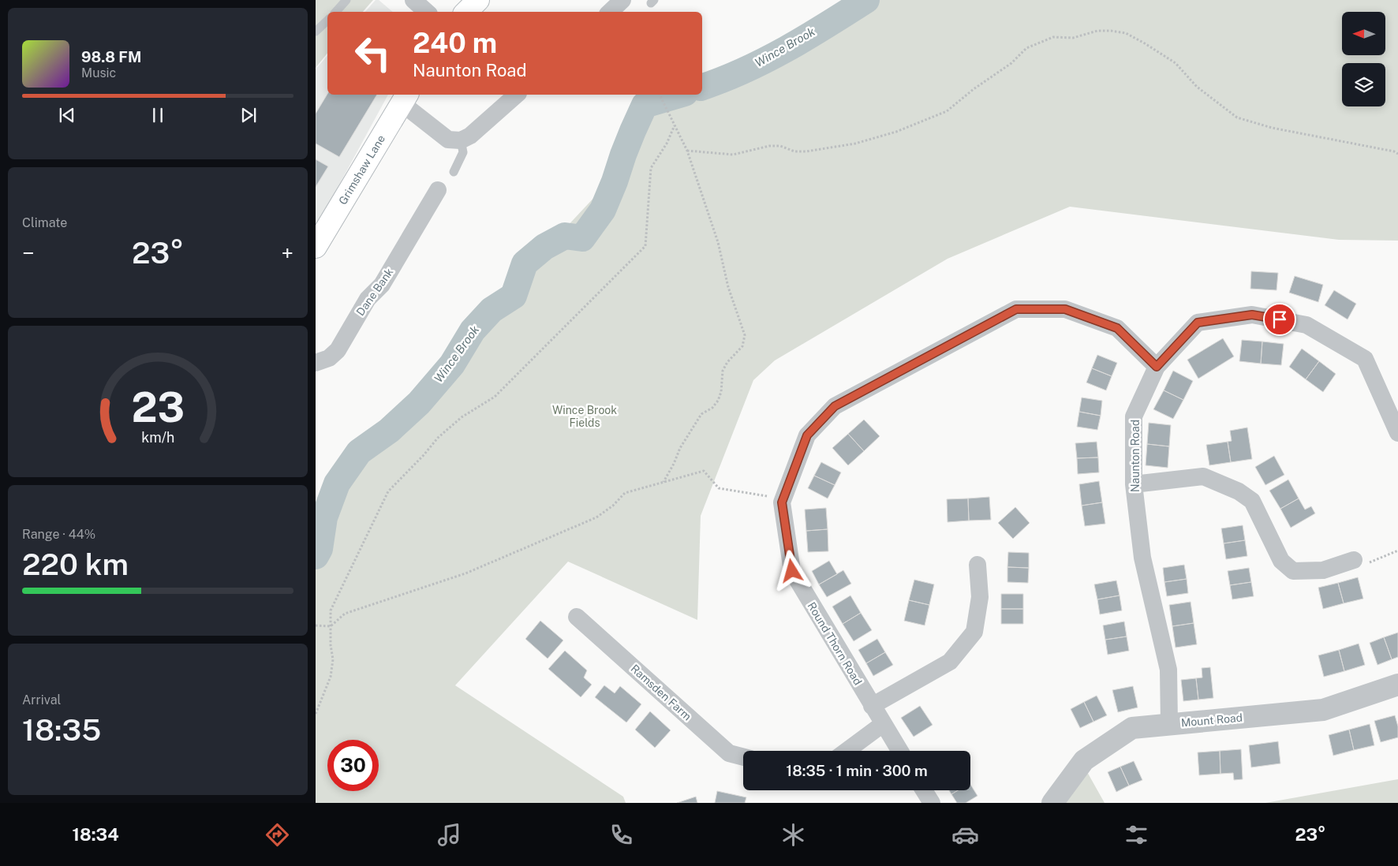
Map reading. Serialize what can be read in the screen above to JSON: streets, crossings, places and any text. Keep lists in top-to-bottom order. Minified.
{"streets":{"main road":["Grimshaw Lane"],"street":["Dane Bank","Naunton Road","Round Thorn Road","Ramsden Farm","Mount Road"]},"crossings":[["Naunton Road","Round Thorn Road"],["Naunton Road","Mount Road"]],"water":["Wince Brook"],"parks":["Wince Brook Fields"],"north":"left","page":{"turn":["240 m","Naunton Road"],"song":["98.8 FM","Music"],"tile":["Climate",["Range · 44%","220 km"],["Arrival","18:35"]],"heat":["−","23°","+"],"limit":"30","trip":"18:35 · 1 min · 300 m","tabs":["18:34","23°"],"gauge":["23","km/h"]}}
